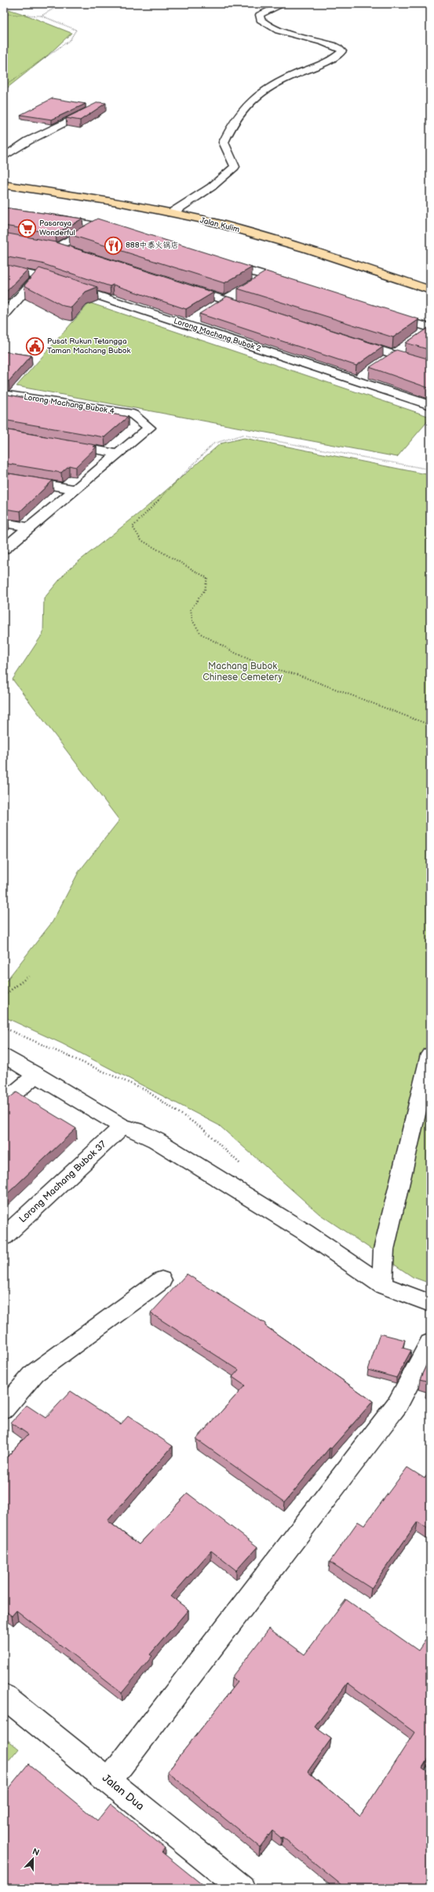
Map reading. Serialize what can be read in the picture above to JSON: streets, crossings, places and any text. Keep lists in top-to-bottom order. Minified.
{"streets":{"main road":["Jalan Kulim"],"street":["Lorong Machang Bubok 2","Lorong Machang Bubok 4","Lorong Machang Bubok 37","Jalan Dua"]},"parks":["Machang Bubok Chinese Cemetery"],"places":{"supermarket":["Pasaraya Wonderful"],"restaurant":["888中泰火锅店"],"public building":["Pusat Rukun Tetangga Taman Machang Bubok"]},"north":"top"}
